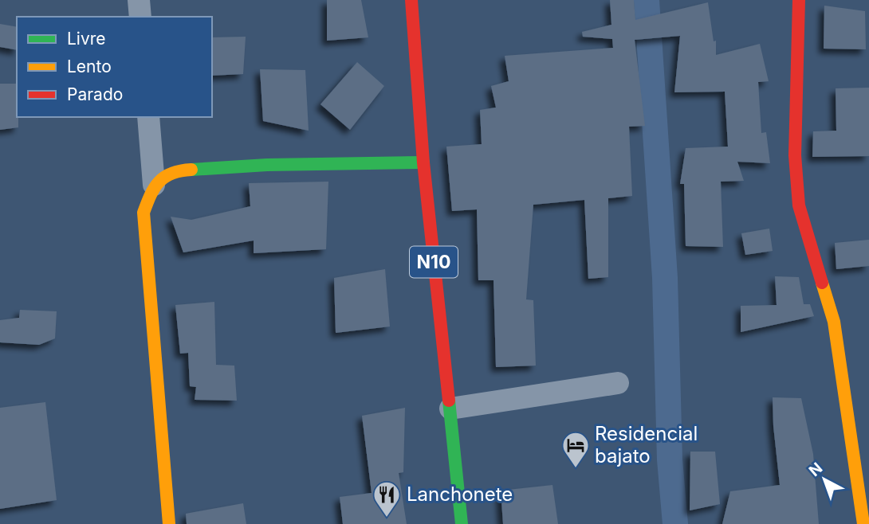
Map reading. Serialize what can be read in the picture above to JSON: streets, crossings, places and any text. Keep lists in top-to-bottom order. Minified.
{"streets":{"street":["N10"]},"places":{"hotel":["Residencial bajato"],"restaurant":["Lanchonete"]},"legend":["Livre","Lento","Parado"],"north":"top left"}
